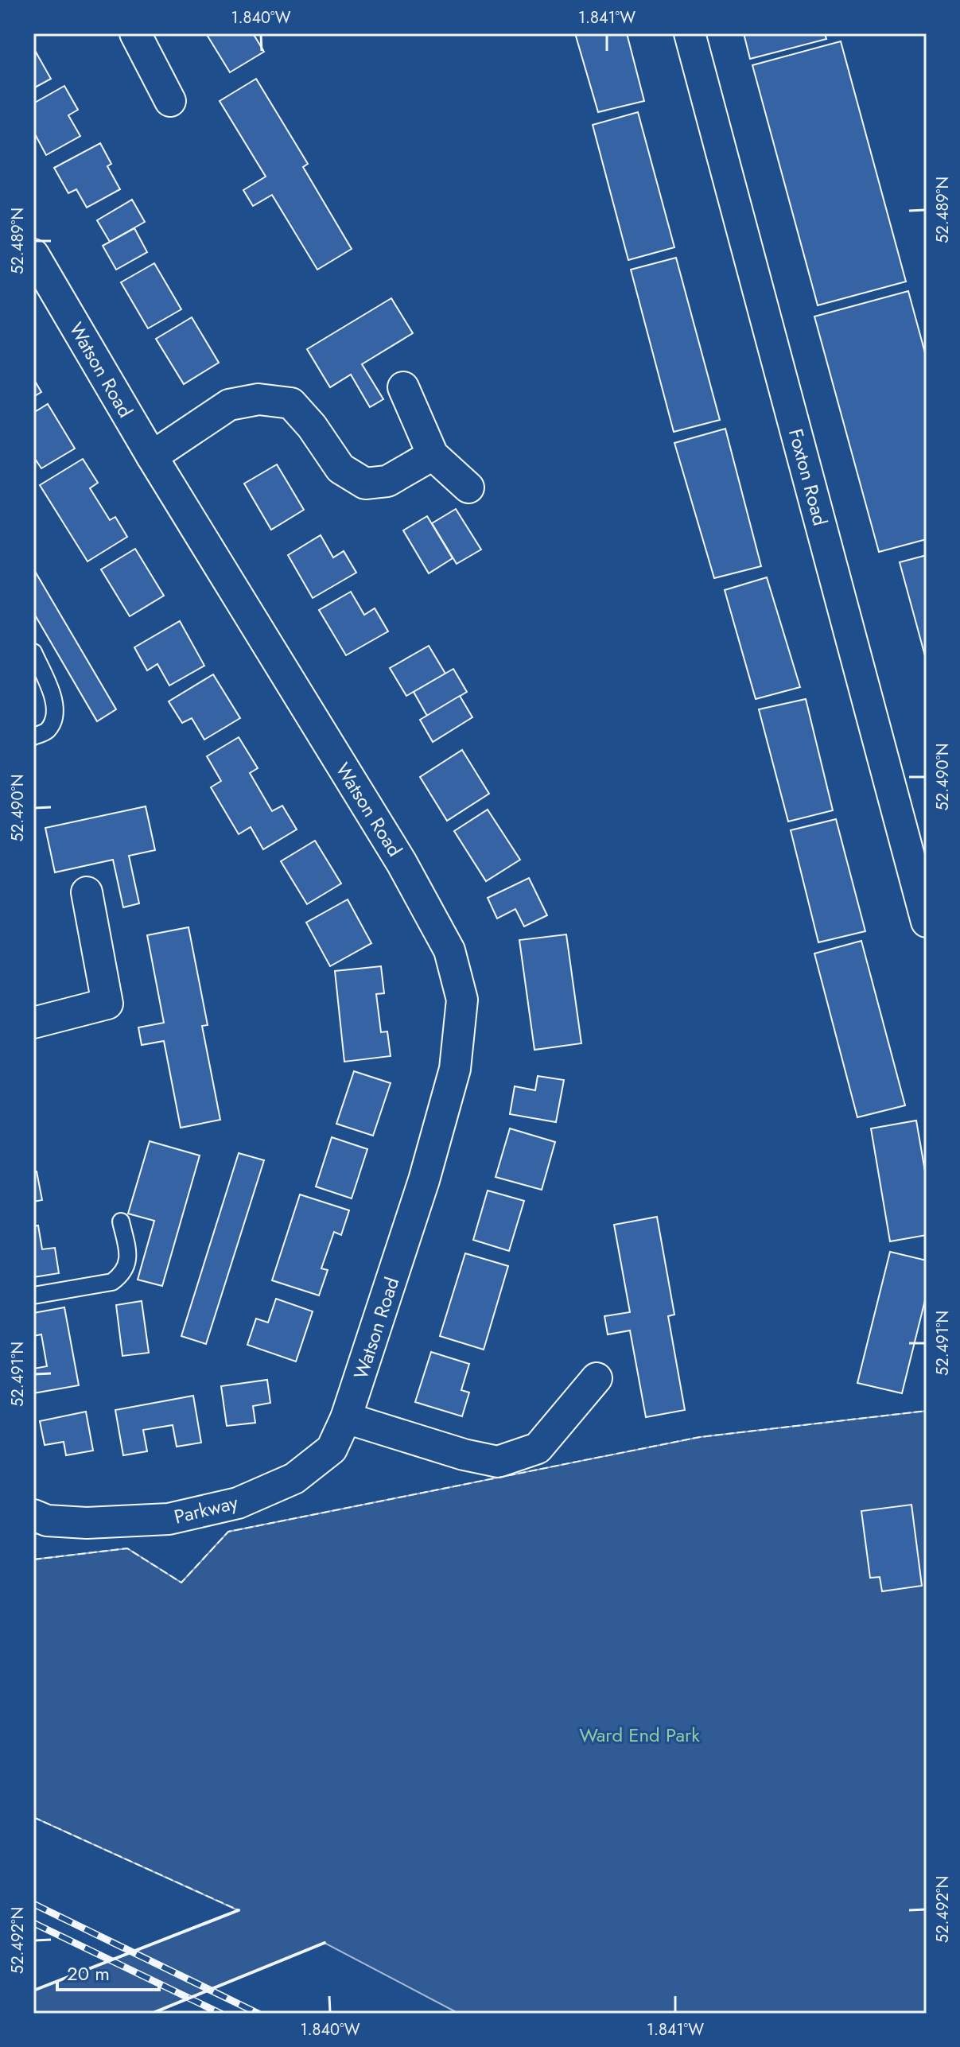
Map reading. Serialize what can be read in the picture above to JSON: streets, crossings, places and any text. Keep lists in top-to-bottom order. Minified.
{"streets":{"street":["Watson Road","Foxton Road","Parkway"]},"crossings":[["Watson Road","Parkway"]],"parks":["Ward End Park"],"scale_bar":"20 m","coordinates":["1.840°W","1.841°W","52.489°N","52.490°N","52.491°N","52.492°N"]}
